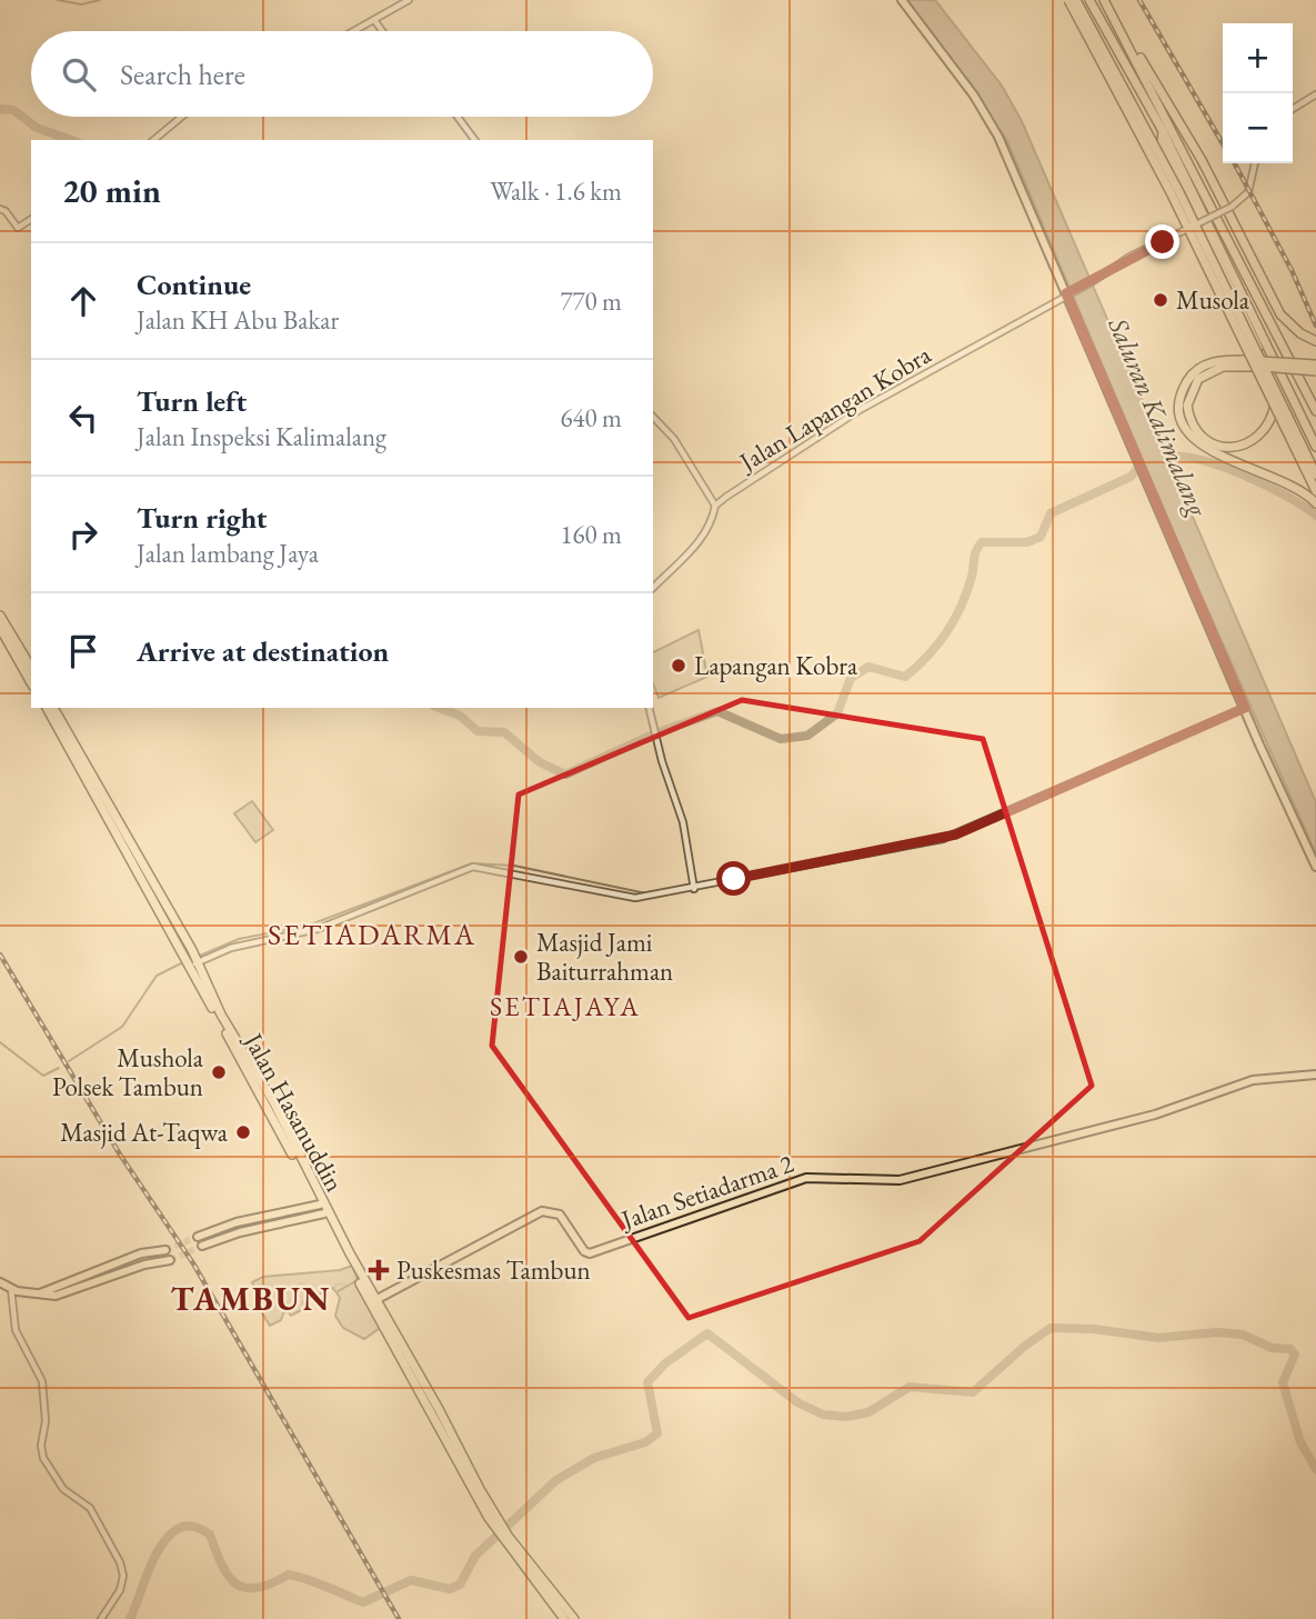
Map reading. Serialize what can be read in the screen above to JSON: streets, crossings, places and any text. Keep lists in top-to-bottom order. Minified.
{"streets":{"highway":["Jalan Hasanuddin"],"main road":["Jalan Setiadarma 2"],"street":["Jalan Lapangan Kobra"]},"crossings":[["Jalan Hasanuddin","Jalan Setiadarma 2"]],"districts":["SETIADARMA","SETIAJAYA","TAMBUN"],"water":["Saluran Kalimalang"],"places":{"other":["Musola","Lapangan Kobra","Masjid Jami Baiturrahman","Mushola Polsek Tambun","Masjid At-Taqwa"],"health":["Puskesmas Tambun"]},"page":{"map_buttons":["+","−"],"search":"Search here","heading":["20 min","Walk · 1.6 km"],"list":[["Continue","Jalan KH Abu Bakar","770 m"],["Turn left","Jalan Inspeksi Kalimalang","640 m"],["Turn right","Jalan lambang Jaya","160 m"],"Arrive at destination"]}}
